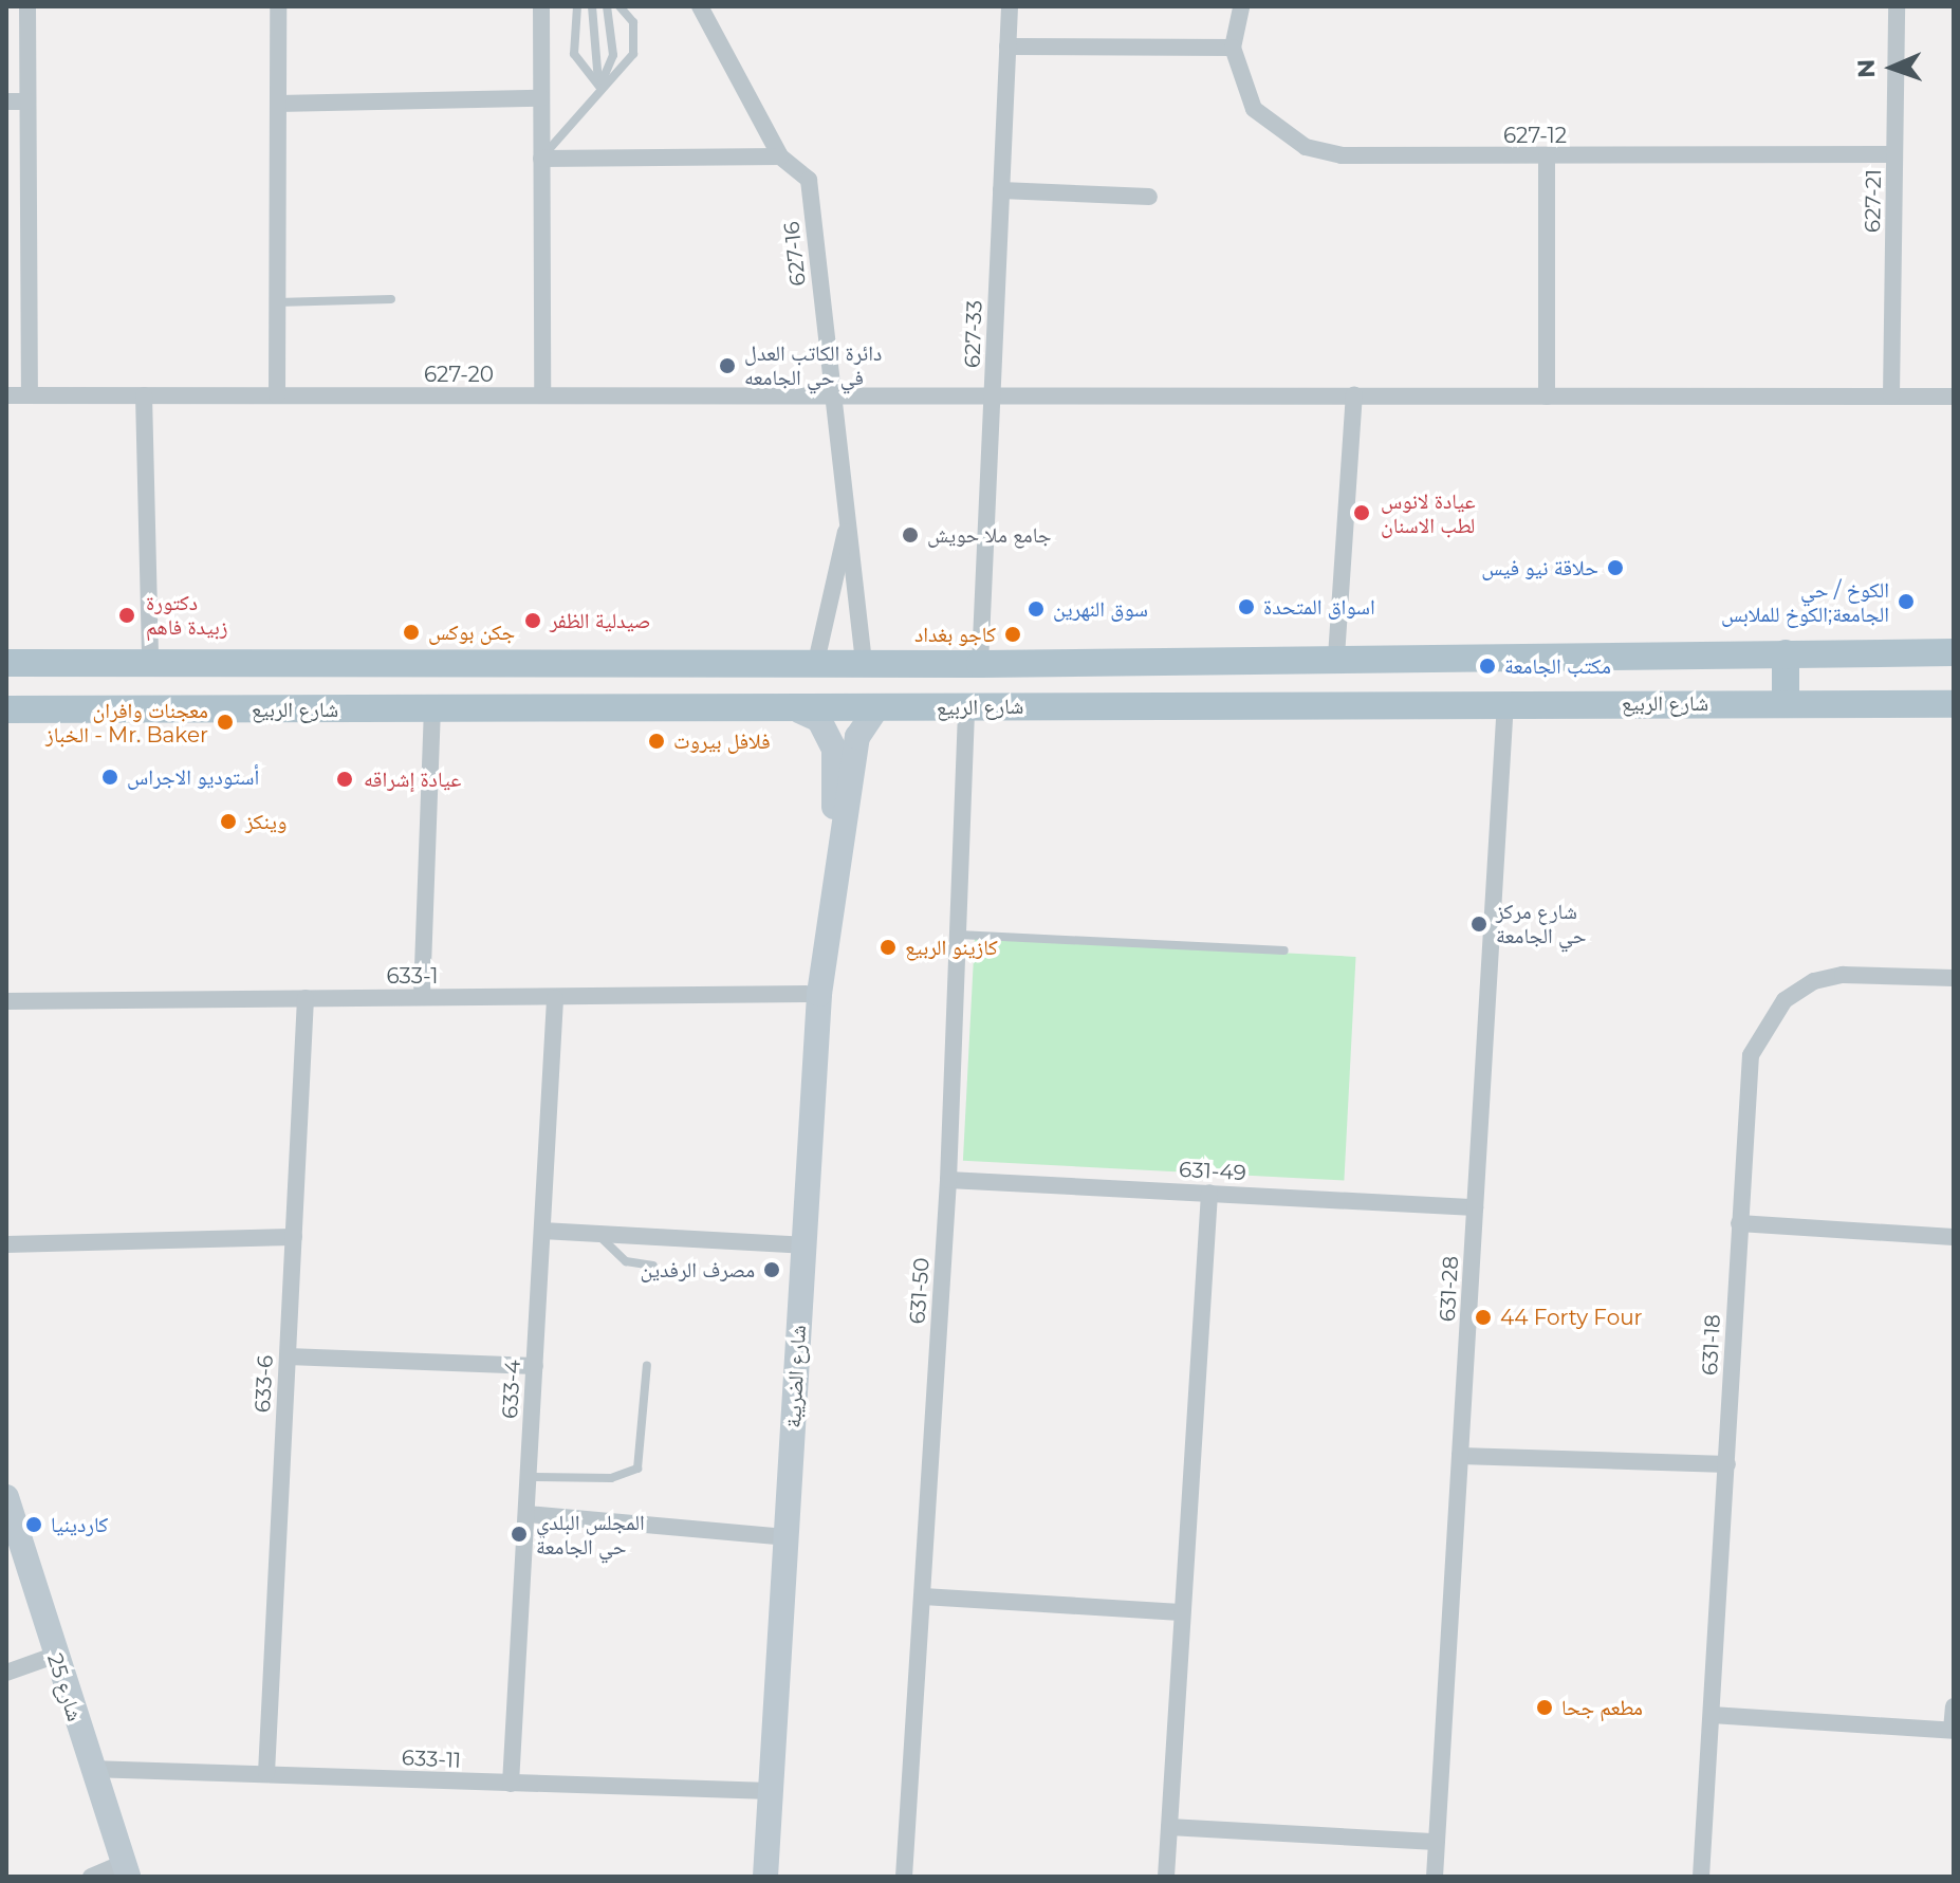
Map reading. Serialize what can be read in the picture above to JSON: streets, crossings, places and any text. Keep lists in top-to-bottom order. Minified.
{"streets":{"main road":["شارع الربيع"],"street":["627-12","627-21","627-16","627-33","627-20","633-1","631-49","631-28","631-50","631-18","شارع الضريبة","633-6","633-4","شارع 25","633-11"]},"crossings":[["627-12","627-21"],["627-21","627-20"],["627-16","627-20"],["627-16","شارع الربيع"],["627-33","627-20"],["627-33","شارع الربيع"],["شارع الربيع","631-28"],["شارع الربيع","631-50"],["شارع الربيع","شارع الضريبة"],["633-1","شارع الضريبة"],["633-1","633-6"],["633-1","633-4"],["631-49","631-28"],["631-49","631-50"],["شارع الضريبة","633-11"],["633-6","633-11"],["633-4","633-11"],["شارع 25","633-11"]],"places":["دائرة الكاتب العدل في حي الجامعه","عيادة لانوس لطب الاسنان","جامع ملا حويش","حلاقة نيو فيس","الكوخ / حي الجامعة;الكوخ للملابس","اسواق المتحدة","سوق النهرين","دكتورة زبيدة فاهم","صيدلية الظفر","جكن بوكس","كاجو بغداد","مكتب الجامعة","معجنات وافران الخباز - Mr. Baker","فلافل بيروت","أستوديو الاجراس","عيادة إشراقه","وينكز","شارع مركز حي الجامعة","كازينو الربيع","مصرف الرفدين","44 Forty Four","كاردينيا","المجلس البلدي حي الجامعة","مطعم جحا"],"north":"left"}
